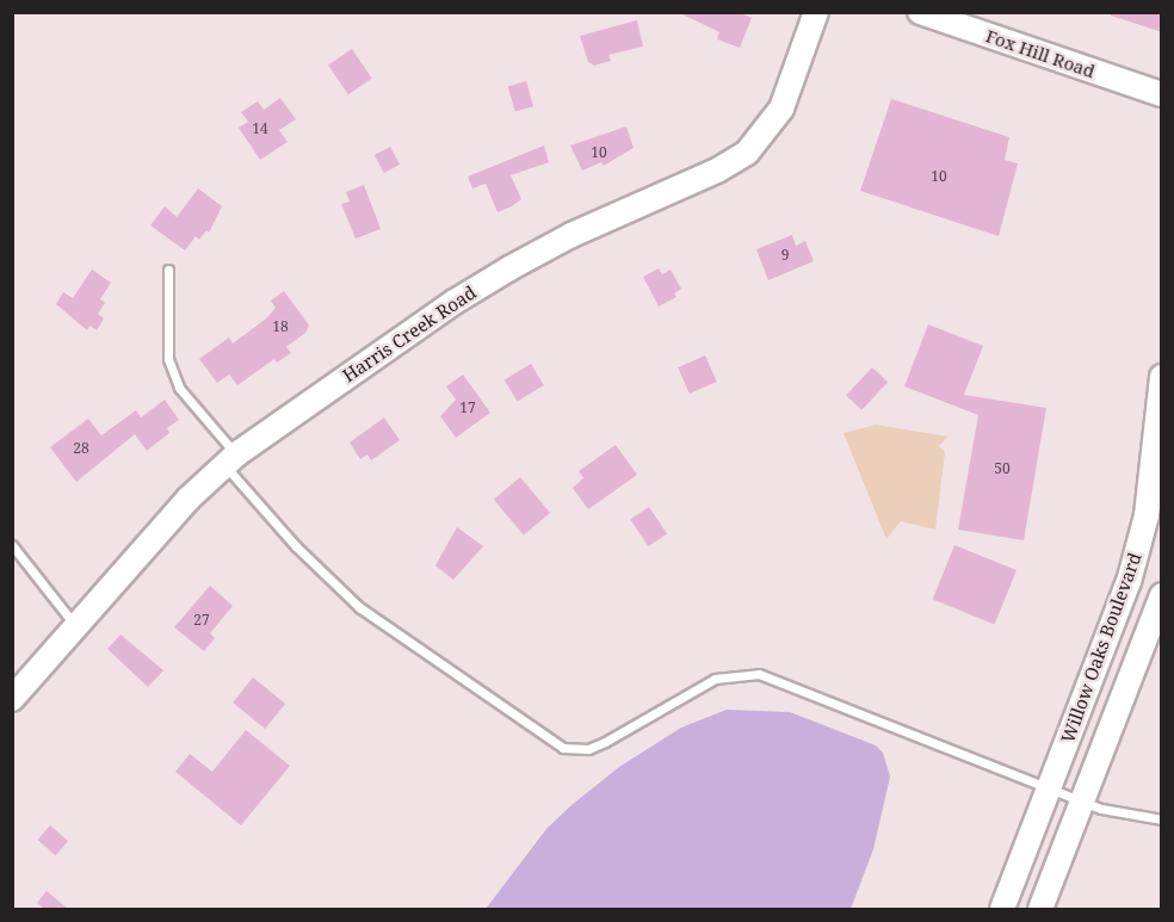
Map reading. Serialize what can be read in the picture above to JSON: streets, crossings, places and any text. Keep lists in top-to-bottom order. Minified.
{"streets":{"street":["Fox Hill Road","Harris Creek Road","Willow Oaks Boulevard"]},"house_numbers":["14","10","10","9","18","17","28","50","27"]}
